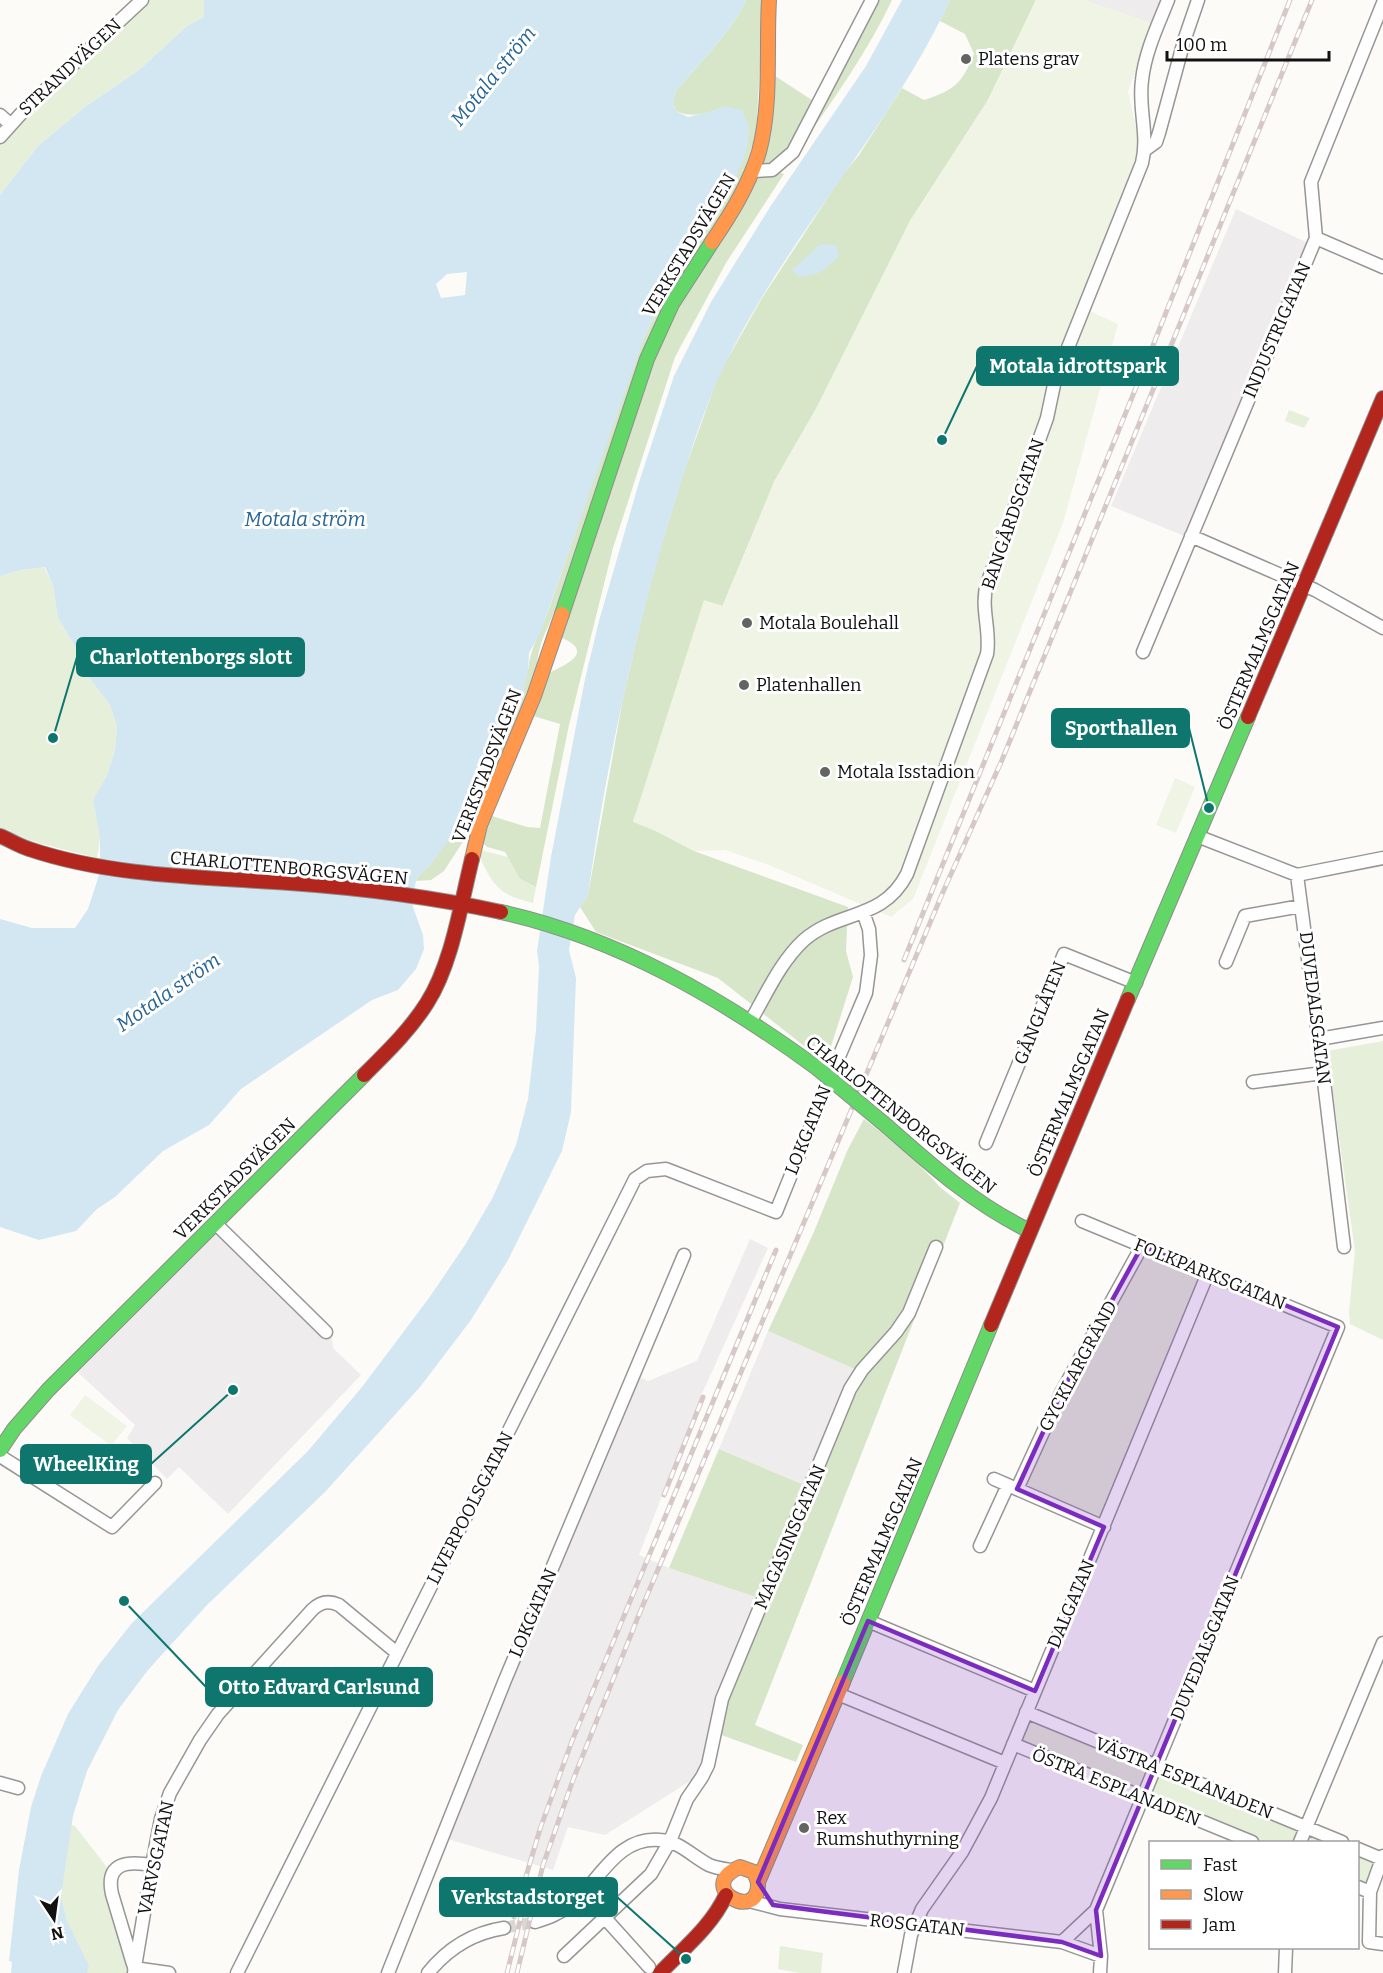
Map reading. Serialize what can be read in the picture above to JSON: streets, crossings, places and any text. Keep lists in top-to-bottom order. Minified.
{"streets":{"street":["STRANDVÄGEN","VERKSTADSVÄGEN","INDUSTRIGATAN","BANGÅRDSGATAN","ÖSTERMALMSGATAN","CHARLOTTENBORGSVÄGEN","DUVEDALSGATAN","GÅNGLÅTEN","LOKGATAN","FOLKPARKSGATAN","GYCKLARGRÄND","LIVERPOOLSGATAN","MAGASINSGATAN","DALGATAN","VÄSTRA ESPLANADEN","ÖSTRA ESPLANADEN","VARVSGATAN","ROSGATAN"]},"crossings":[["VERKSTADSVÄGEN","CHARLOTTENBORGSVÄGEN"],["BANGÅRDSGATAN","CHARLOTTENBORGSVÄGEN"],["BANGÅRDSGATAN","LOKGATAN"],["ÖSTERMALMSGATAN","CHARLOTTENBORGSVÄGEN"],["ÖSTERMALMSGATAN","GÅNGLÅTEN"],["ÖSTERMALMSGATAN","ÖSTRA ESPLANADEN"],["ÖSTERMALMSGATAN","ROSGATAN"],["DUVEDALSGATAN","FOLKPARKSGATAN"],["DUVEDALSGATAN","VÄSTRA ESPLANADEN"],["DUVEDALSGATAN","ÖSTRA ESPLANADEN"],["DUVEDALSGATAN","ROSGATAN"],["LOKGATAN","LIVERPOOLSGATAN"],["FOLKPARKSGATAN","GYCKLARGRÄND"],["FOLKPARKSGATAN","DALGATAN"],["LIVERPOOLSGATAN","VARVSGATAN"],["DALGATAN","VÄSTRA ESPLANADEN"],["DALGATAN","ÖSTRA ESPLANADEN"],["DALGATAN","ROSGATAN"]],"water":["Motala ström"],"places":["Platens grav","Motala idrottspark","Motala Boulehall","Platenhallen","Charlottenborgs slott","Motala Isstadion","Sporthallen","WheelKing","Otto Edvard Carlsund","Rex Rumshuthyrning","Verkstadstorget"],"legend":["Fast","Slow","Jam"],"scale_bar":"100 m","north":"bottom"}
